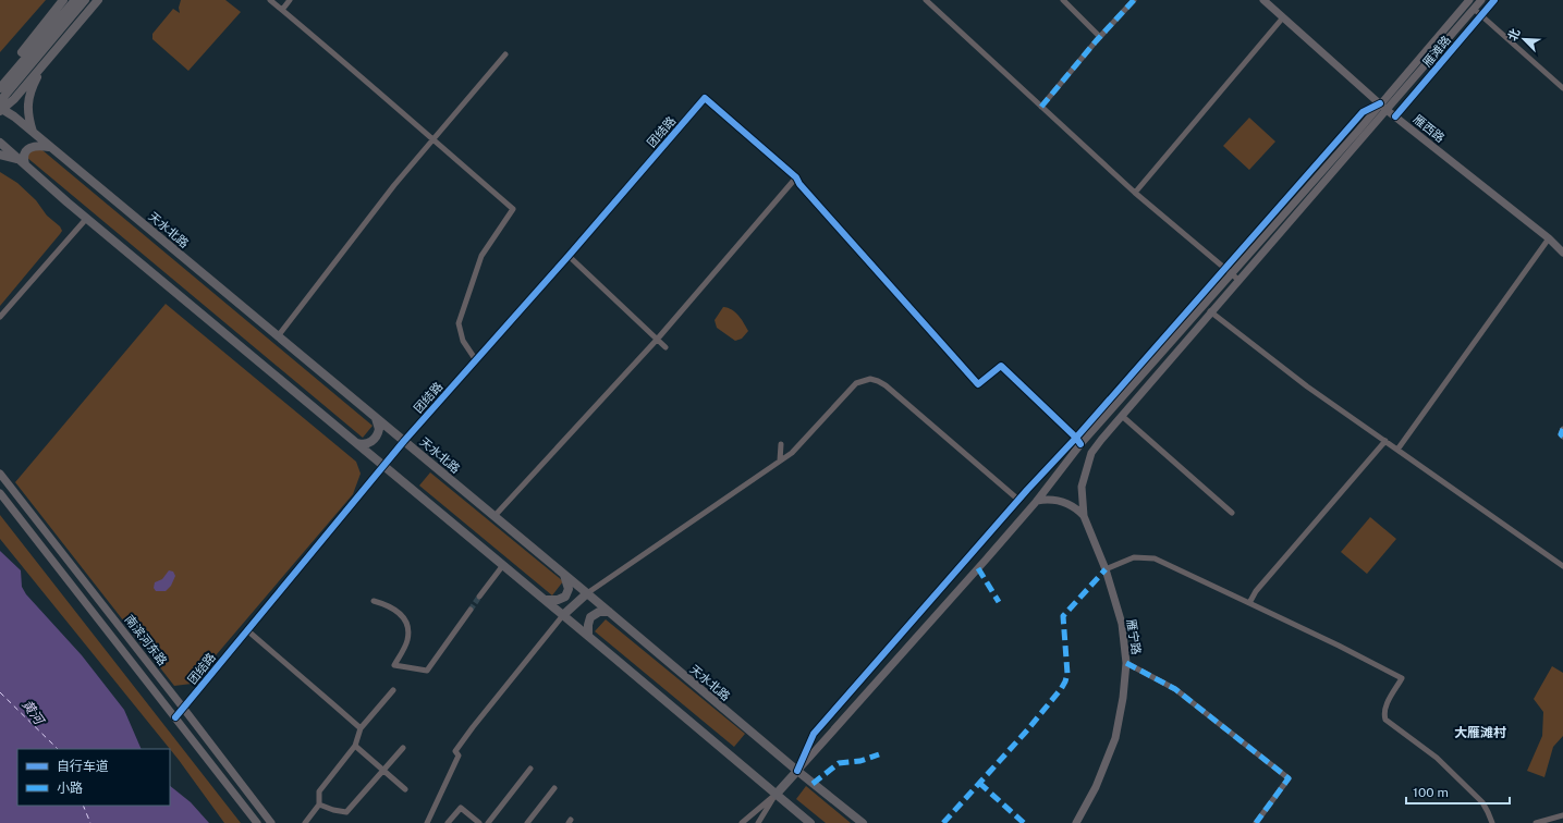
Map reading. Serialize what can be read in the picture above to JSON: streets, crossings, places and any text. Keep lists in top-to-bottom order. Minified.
{"streets":{"main road":["雁滩路","雁西路","团结路","天水北路","雁宁路","南滨河东路"]},"crossings":[["雁滩路","雁西路"],["雁滩路","天水北路"],["雁滩路","雁宁路"],["团结路","天水北路"],["团结路","南滨河东路"]],"districts":["大雁滩村"],"water":["黄河"],"legend":["自行车道","小路"],"scale_bar":"100 m","north":"top left"}
